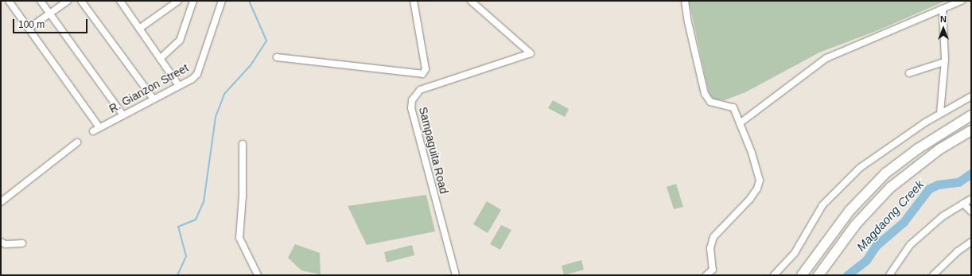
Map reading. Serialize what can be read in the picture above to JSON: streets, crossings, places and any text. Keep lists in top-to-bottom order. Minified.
{"streets":{"street":["R. Gianzon Street","Sampaguita Road"]},"water":["Magdaong Creek"],"scale_bar":"100 m","north":"top"}
